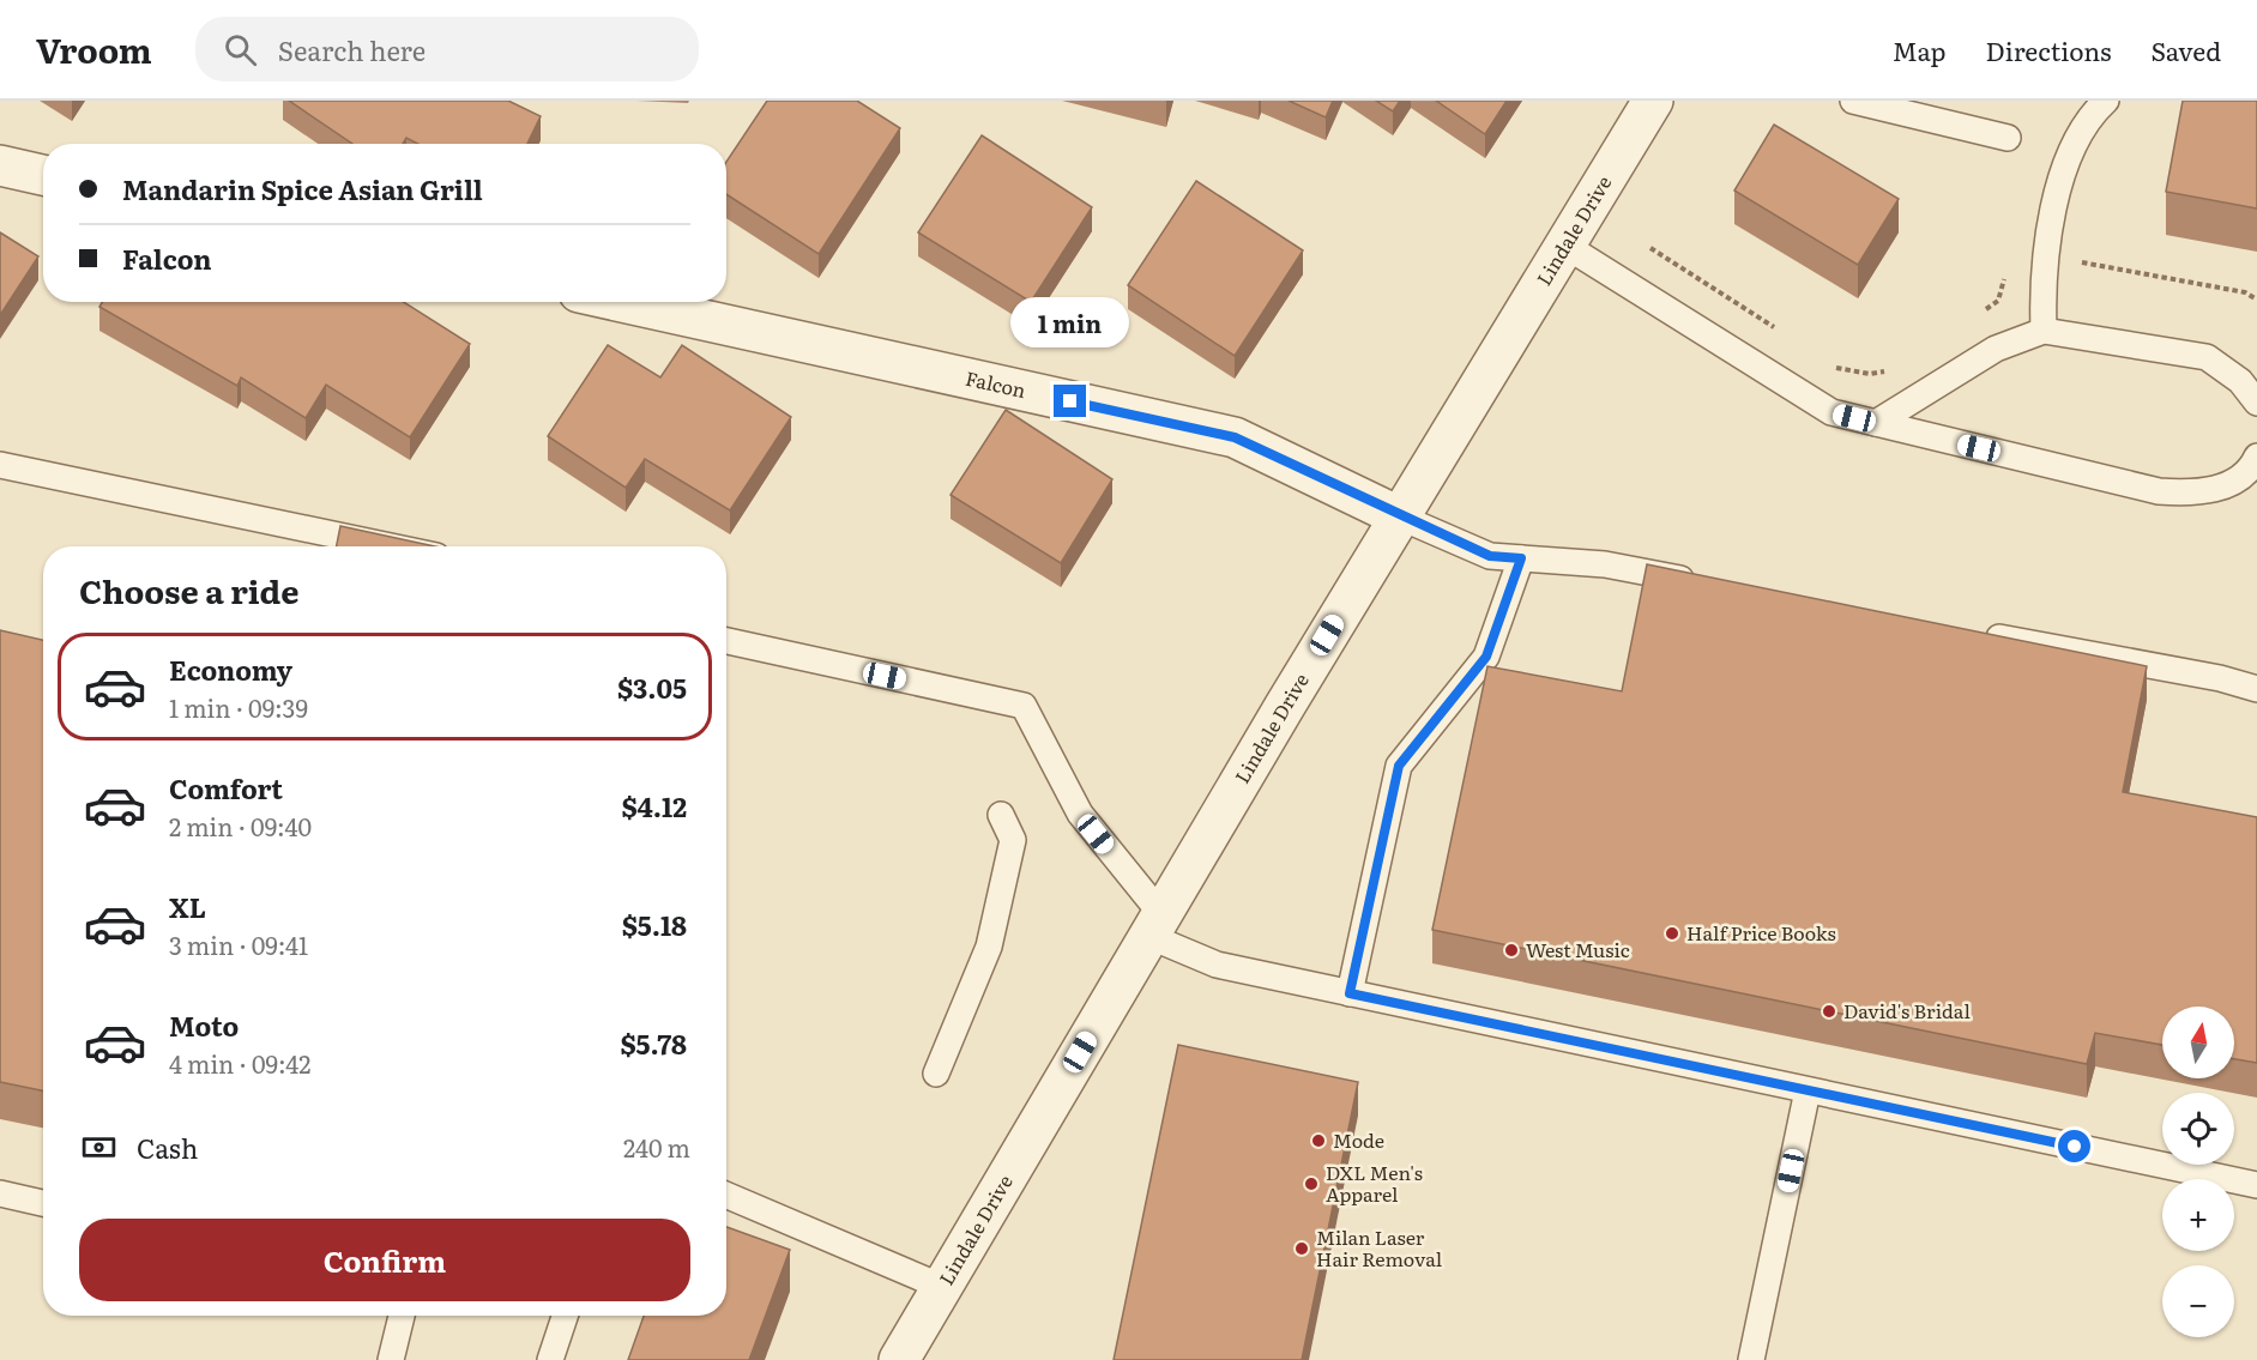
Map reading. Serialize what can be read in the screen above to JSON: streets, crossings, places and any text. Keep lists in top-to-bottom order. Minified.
{"streets":{"street":["Lindale Drive","Falcon"]},"crossings":[["Lindale Drive","Falcon"]],"places":["Half Price Books","West Music","David's Bridal","Mode","DXL Men's Apparel","Milan Laser Hair Removal"],"north":"top","page":{"header":"Vroom","search":"Search here","nav":["Map","Directions","Saved"],"banner":["Mandarin Spice Asian Grill","Falcon"],"bubble":"1 min","heading":"Choose a ride","list":[{"name":"Economy","note":"1 min · 09:39","value":"$3.05"},{"name":"Comfort","note":"2 min · 09:40","value":"$4.12"},{"name":"XL","note":"3 min · 09:41","value":"$5.18"},{"name":"Moto","note":"4 min · 09:42","value":"$5.78"}],"map_buttons":["+","−"],"pay":["Cash","240 m"],"buttons":"Confirm"}}
